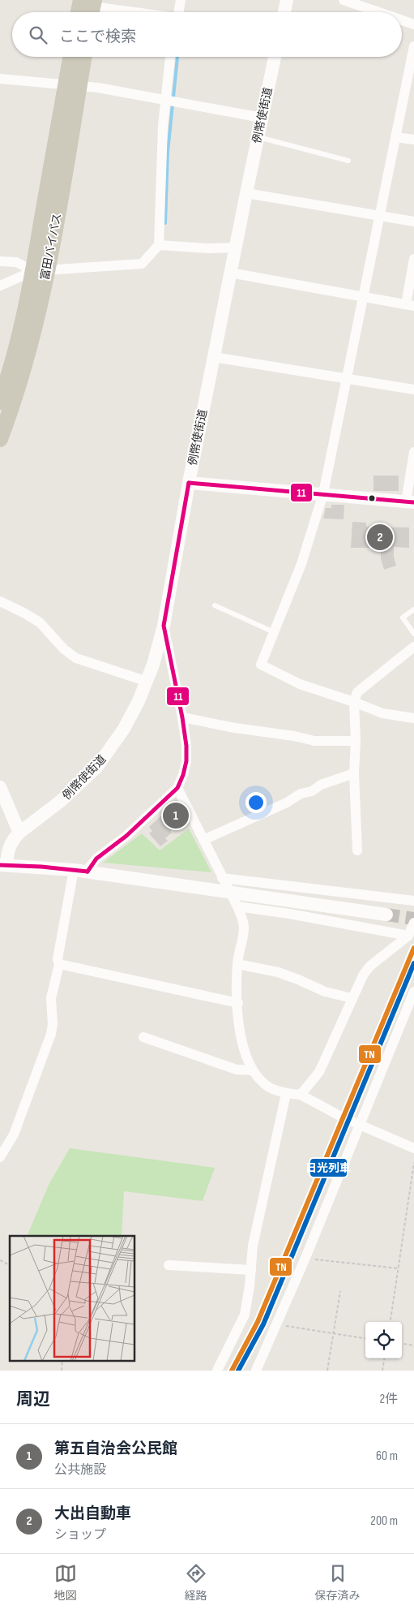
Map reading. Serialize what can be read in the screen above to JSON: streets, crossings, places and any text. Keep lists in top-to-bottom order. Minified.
{"streets":{"main road":["富田バイパス"],"street":["例幣使街道"]},"lines":["transit line 11","transit line TN","transit line 日光列車"],"page":{"search":"ここで検索","pins":["2","1"],"heading":["周辺","2件"],"list":[{"mark":"1","name":"第五自治会公民館","note":"公共施設","value":"60 m"},{"mark":"2","name":"大出自動車","note":"ショップ","value":"200 m"}],"nav":["地図","経路","保存済み"]}}
